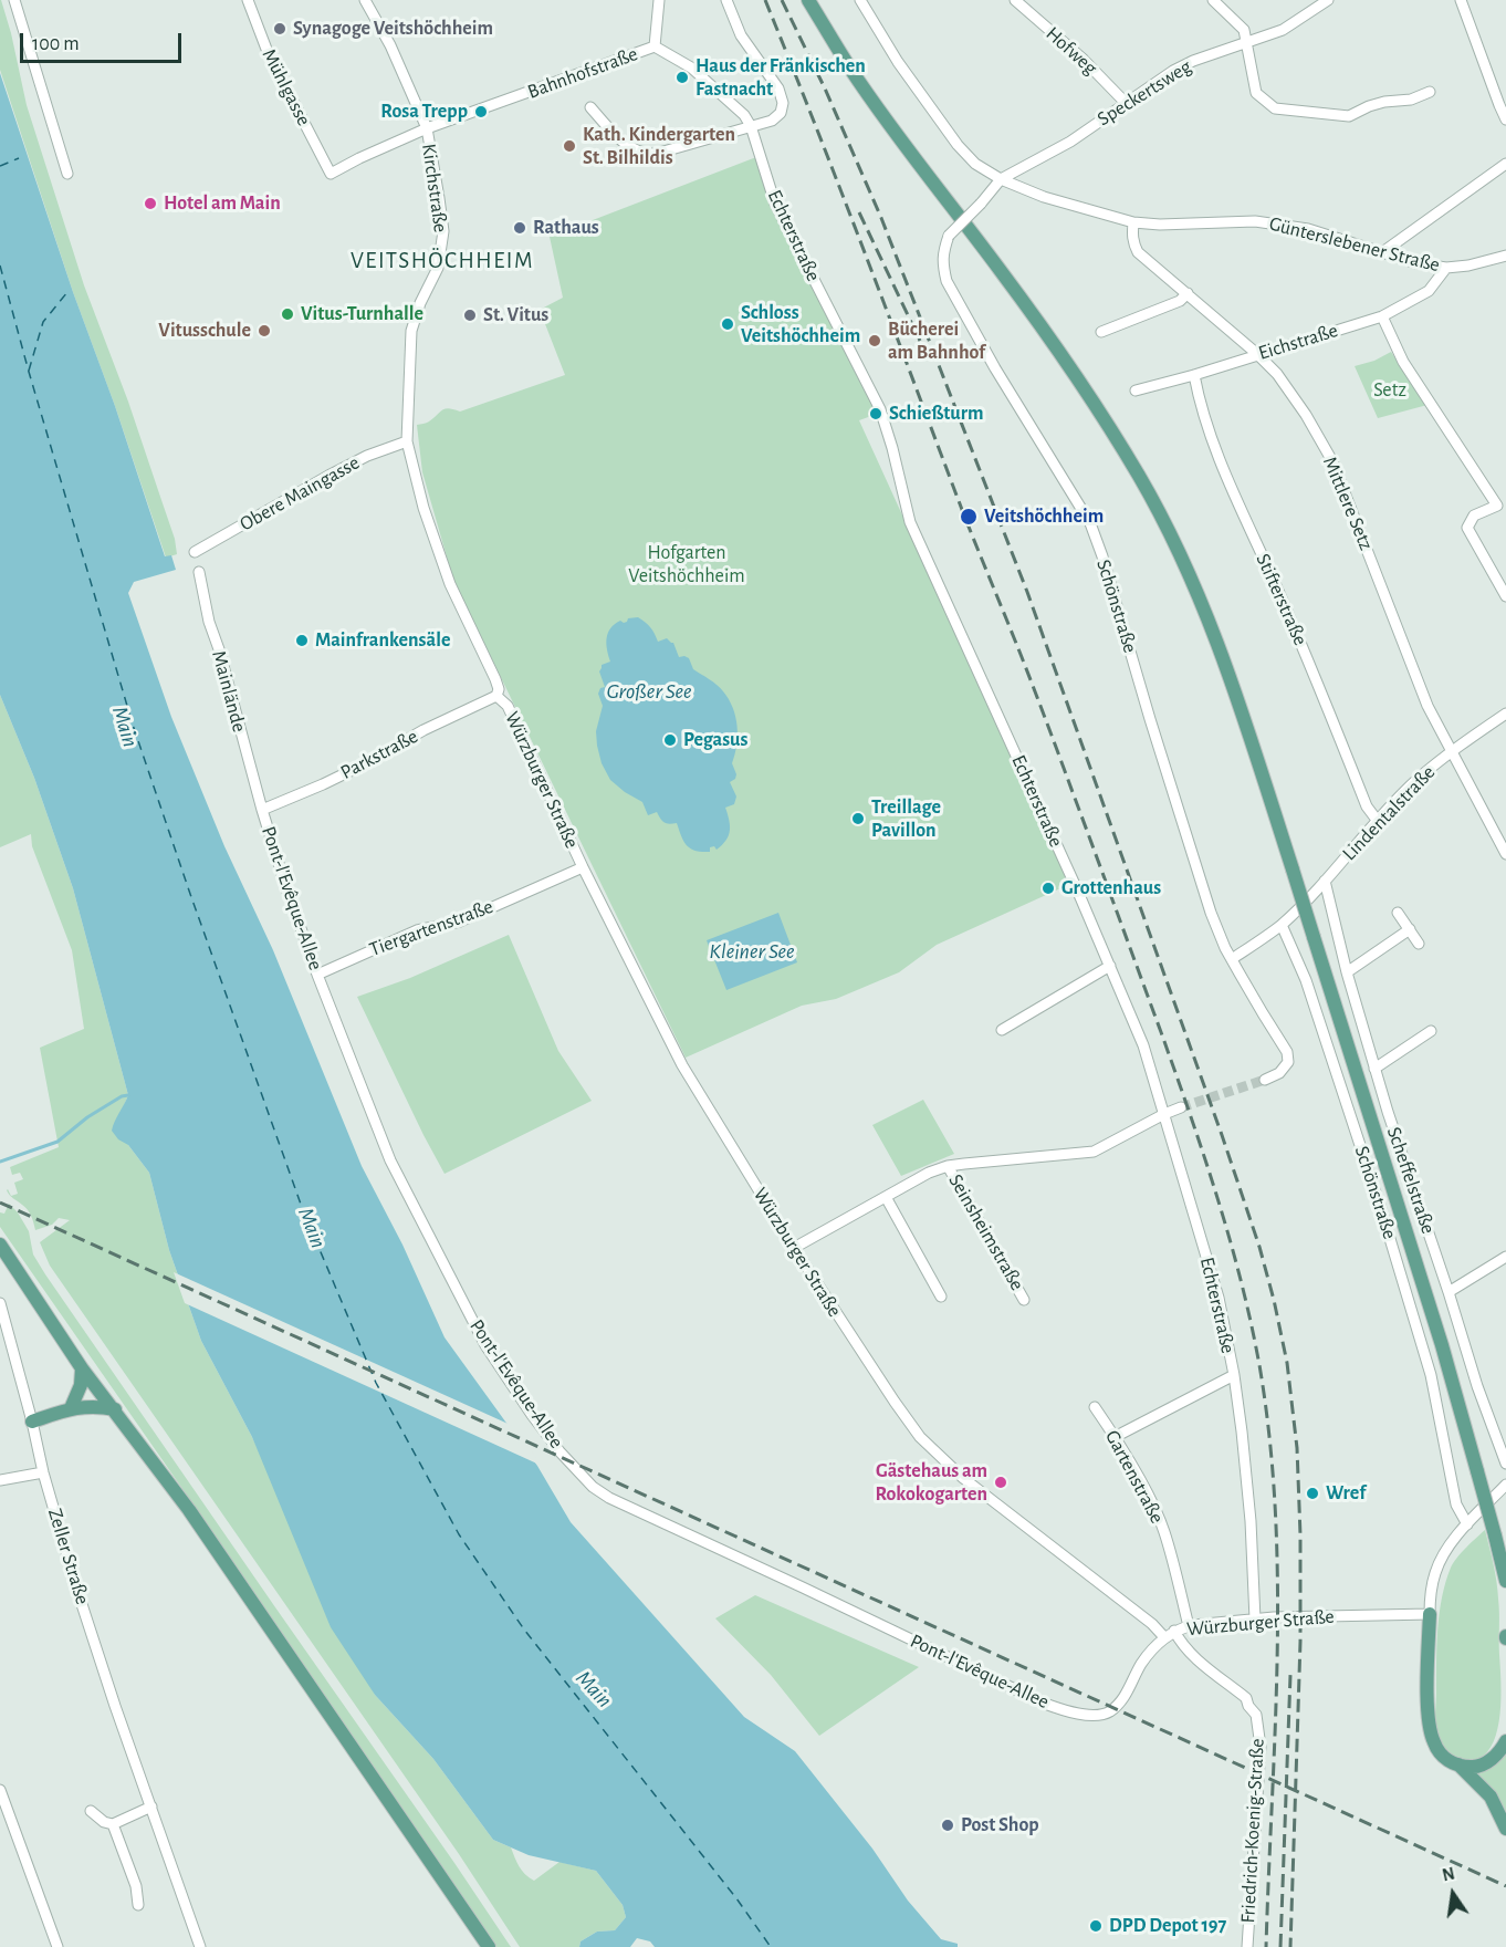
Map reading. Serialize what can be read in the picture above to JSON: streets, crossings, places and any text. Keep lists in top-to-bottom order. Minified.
{"streets":{"street":["Hofweg","Bahnhofstraße","Mühlgasse","Speckertsweg","Kirchstraße","Echterstraße","Günterslebener Straße","Eichstraße","Obere Maingasse","Mittlere Setz","Stifterstraße","Schönstraße","Mainlände","Parkstraße","Würzburger Straße","Lindentalstraße","Pont-l'Evêque-Allee","Tiergartenstraße","Scheffelstraße","Seinsheimstraße","Gartenstraße","Zeller Straße","Friedrich-Koenig-Straße"]},"crossings":[["Hofweg","Speckertsweg"],["Bahnhofstraße","Mühlgasse"],["Bahnhofstraße","Kirchstraße"],["Bahnhofstraße","Echterstraße"],["Speckertsweg","Günterslebener Straße"],["Speckertsweg","Schönstraße"],["Kirchstraße","Obere Maingasse"],["Kirchstraße","Würzburger Straße"],["Echterstraße","Würzburger Straße"],["Echterstraße","Seinsheimstraße"],["Günterslebener Straße","Eichstraße"],["Günterslebener Straße","Mittlere Setz"],["Günterslebener Straße","Schönstraße"],["Eichstraße","Mittlere Setz"],["Eichstraße","Stifterstraße"],["Obere Maingasse","Würzburger Straße"],["Mittlere Setz","Lindentalstraße"],["Stifterstraße","Lindentalstraße"],["Schönstraße","Lindentalstraße"],["Mainlände","Parkstraße"],["Mainlände","Pont-l'Evêque-Allee"],["Parkstraße","Würzburger Straße"],["Parkstraße","Pont-l'Evêque-Allee"],["Würzburger Straße","Pont-l'Evêque-Allee"],["Würzburger Straße","Tiergartenstraße"],["Würzburger Straße","Seinsheimstraße"],["Würzburger Straße","Gartenstraße"],["Würzburger Straße","Friedrich-Koenig-Straße"],["Lindentalstraße","Scheffelstraße"],["Pont-l'Evêque-Allee","Tiergartenstraße"]],"districts":["VEITSHÖCHHEIM"],"water":["Großer See","Main","Kleiner See"],"parks":["Setz","Hofgarten Veitshöchheim"],"places":["Synagoge Veitshöchheim","Haus der Fränkischen Fastnacht","Rosa Trepp","Kath. Kindergarten St. Bilhildis","Hotel am Main","Rathaus","Vitus-Turnhalle","St. Vitus","Schloss Veitshöchheim","Vitusschule","Bücherei am Bahnhof","Schießturm","Veitshöchheim","Mainfrankensäle","Pegasus","Treillage Pavillon","Grottenhaus","Gästehaus am Rokokogarten","Wref","Post Shop","DPD Depot 197"],"scale_bar":"100 m","north":"top"}
